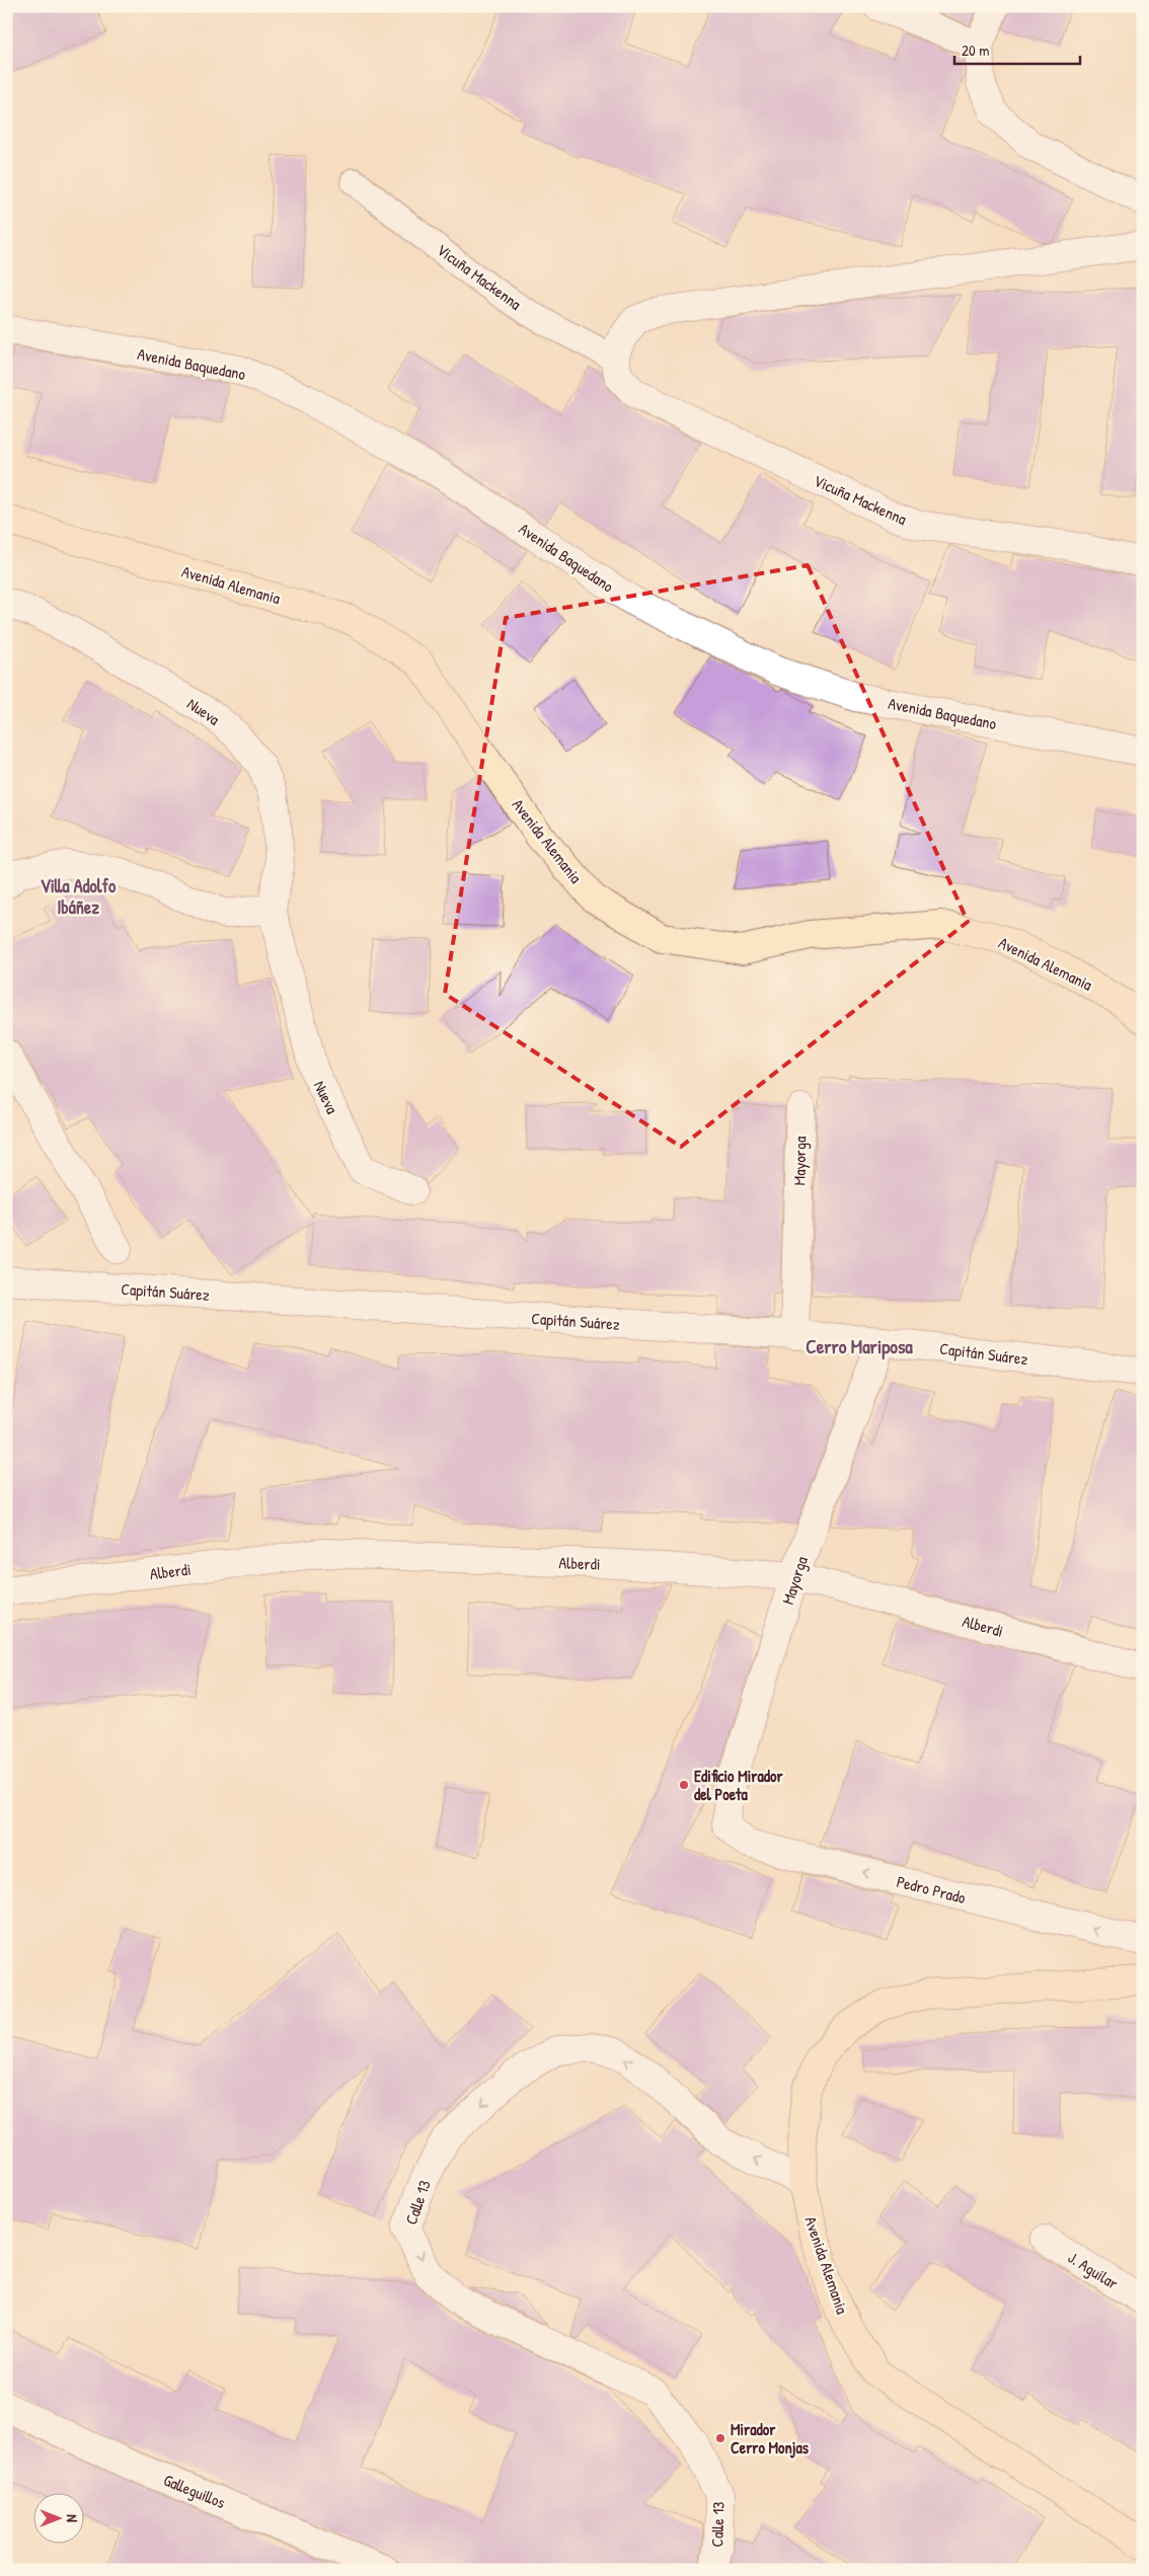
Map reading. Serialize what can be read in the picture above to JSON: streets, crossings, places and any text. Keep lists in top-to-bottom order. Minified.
{"streets":{"main road":["Avenida Alemania"],"street":["Vicuña Mackenna","Avenida Baquedano","Nueva","Mayorga","Capitán Suárez","Alberdi","Pedro Prado","Calle 13","J. Aguilar","Galleguillos"]},"crossings":[["Avenida Alemania","Calle 13"],["Mayorga","Capitán Suárez"],["Mayorga","Alberdi"],["Mayorga","Pedro Prado"]],"one_way":["Pedro Prado"],"districts":["Villa Adolfo Ibáñez","Cerro Mariposa"],"places":["Edificio Mirador del Poeta","Mirador Cerro Monjas"],"scale_bar":"20 m","north":"right"}
